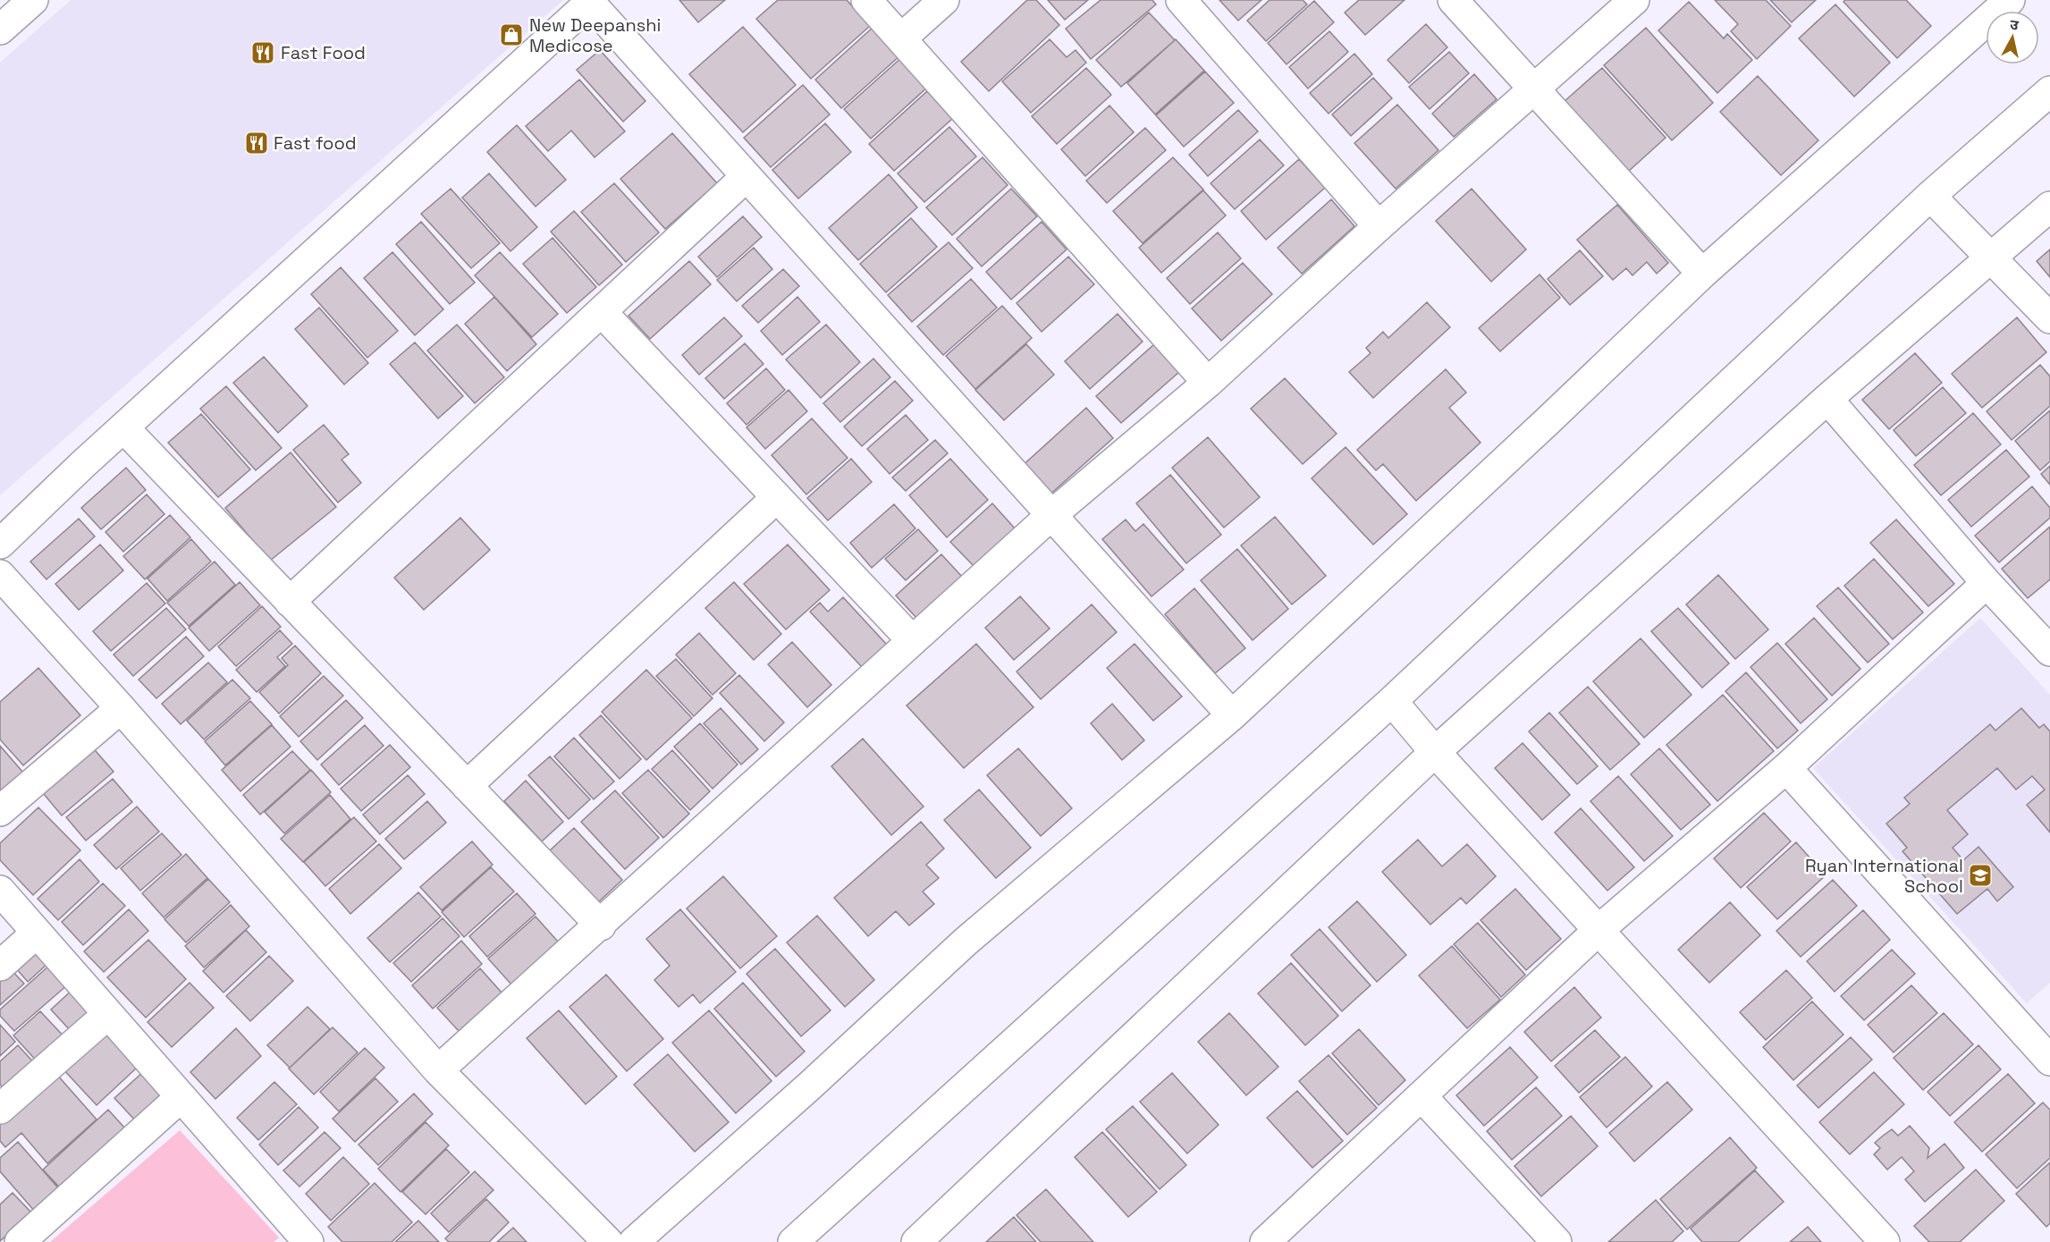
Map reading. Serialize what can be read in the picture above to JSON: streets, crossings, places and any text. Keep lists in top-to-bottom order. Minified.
{"places":{"shop":["New Deepanshi Medicose"],"restaurant":["Fast Food","Fast food"],"school or university":["Ryan International School"]},"north":"top"}
